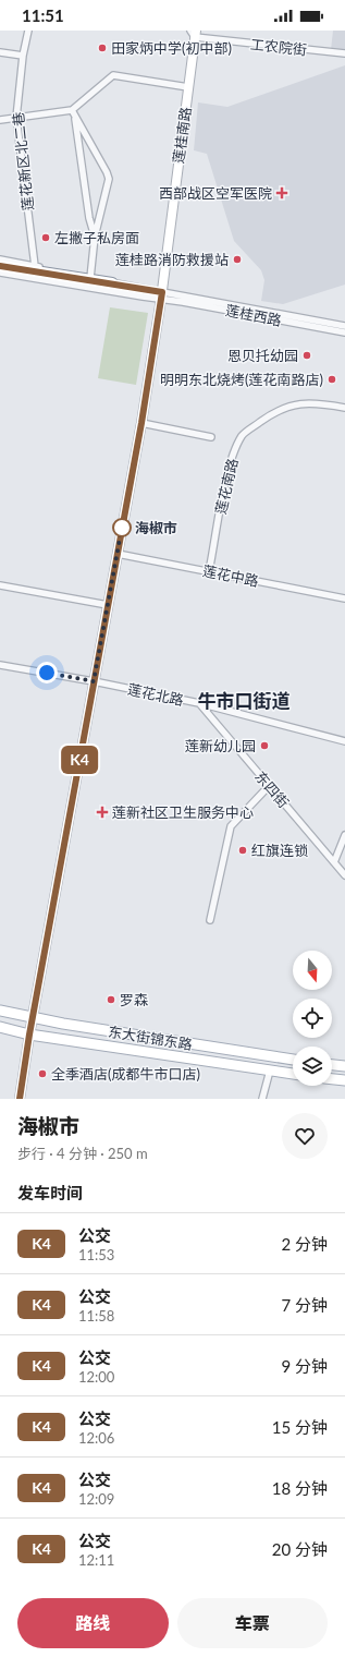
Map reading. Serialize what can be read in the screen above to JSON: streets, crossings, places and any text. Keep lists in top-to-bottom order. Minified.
{"streets":{"main road":["东大街锦东路"],"street":["工农院街","莲桂南路","莲花新区北二巷","莲桂西路","莲花南路","莲花中路","莲花北路","东四街"]},"crossings":[["工农院街","莲桂南路"],["莲桂南路","莲桂西路"],["莲桂南路","莲花中路"],["莲桂南路","莲花北路"],["莲桂南路","东大街锦东路"],["莲花南路","莲花中路"],["莲花北路","东四街"]],"districts":["牛市口街道"],"places":{"other":["田家炳中学(初中部)","左撇子私房面","莲桂路消防救援站","恩贝托幼园","明明东北烧烤(莲花南路店)","海椒市","莲新幼儿园","红旗连锁","罗森","全季酒店(成都牛市口店)"],"health":["西部战区空军医院","莲新社区卫生服务中心"]},"lines":["bus line K4"],"north":"bottom","page":{"status":"11:51","on_map":"K4","heading":[["海椒市","步行 · 4 分钟 · 250 m"],"发车时间"],"list":[{"mark":"K4","name":"公交","note":"11:53","value":"2 分钟"},{"mark":"K4","name":"公交","note":"11:58","value":"7 分钟"},{"mark":"K4","name":"公交","note":"12:00","value":"9 分钟"},{"mark":"K4","name":"公交","note":"12:06","value":"15 分钟"},{"mark":"K4","name":"公交","note":"12:09","value":"18 分钟"},{"mark":"K4","name":"公交","note":"12:11","value":"20 分钟"}],"buttons":["路线","车票"]}}
